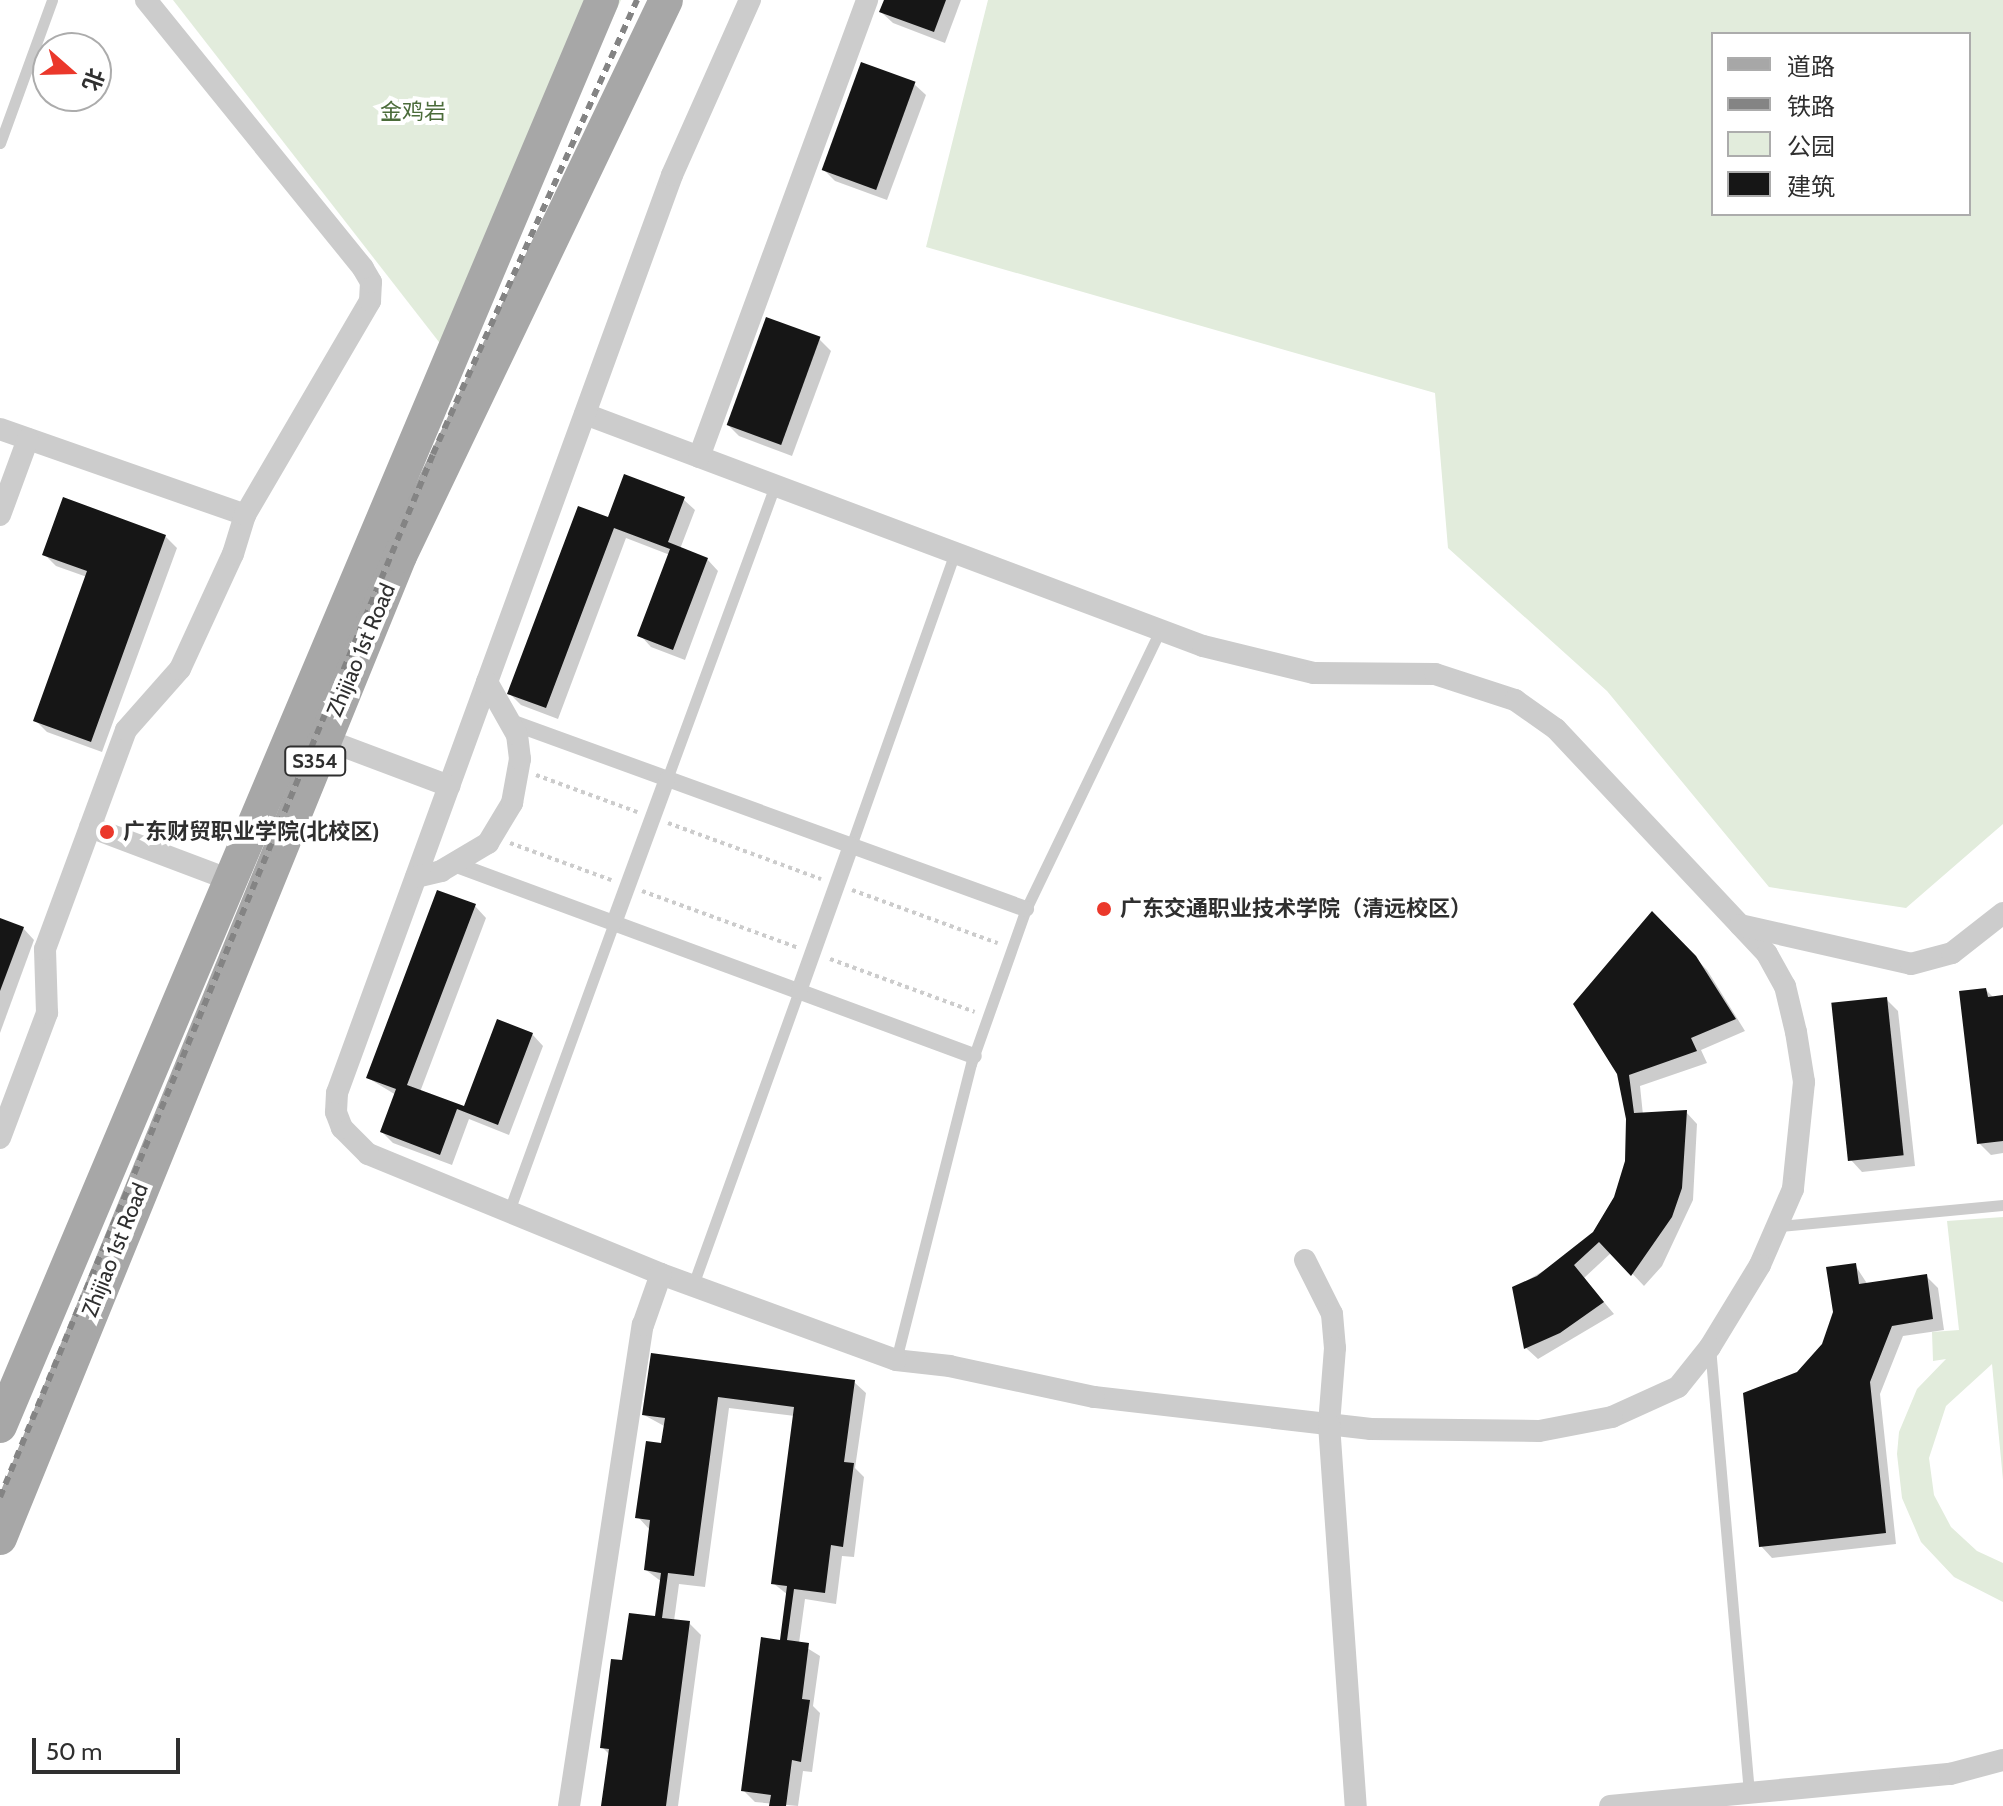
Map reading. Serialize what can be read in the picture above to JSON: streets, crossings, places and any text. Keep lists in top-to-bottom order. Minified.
{"streets":{"main road":["Zhijiao 1st Road","S354"]},"parks":["金鸡岩"],"places":["广东财贸职业学院(北校区)","广东交通职业技术学院（清远校区）"],"legend":["道路","铁路","公园","建筑"],"scale_bar":"50 m","north":"right"}
